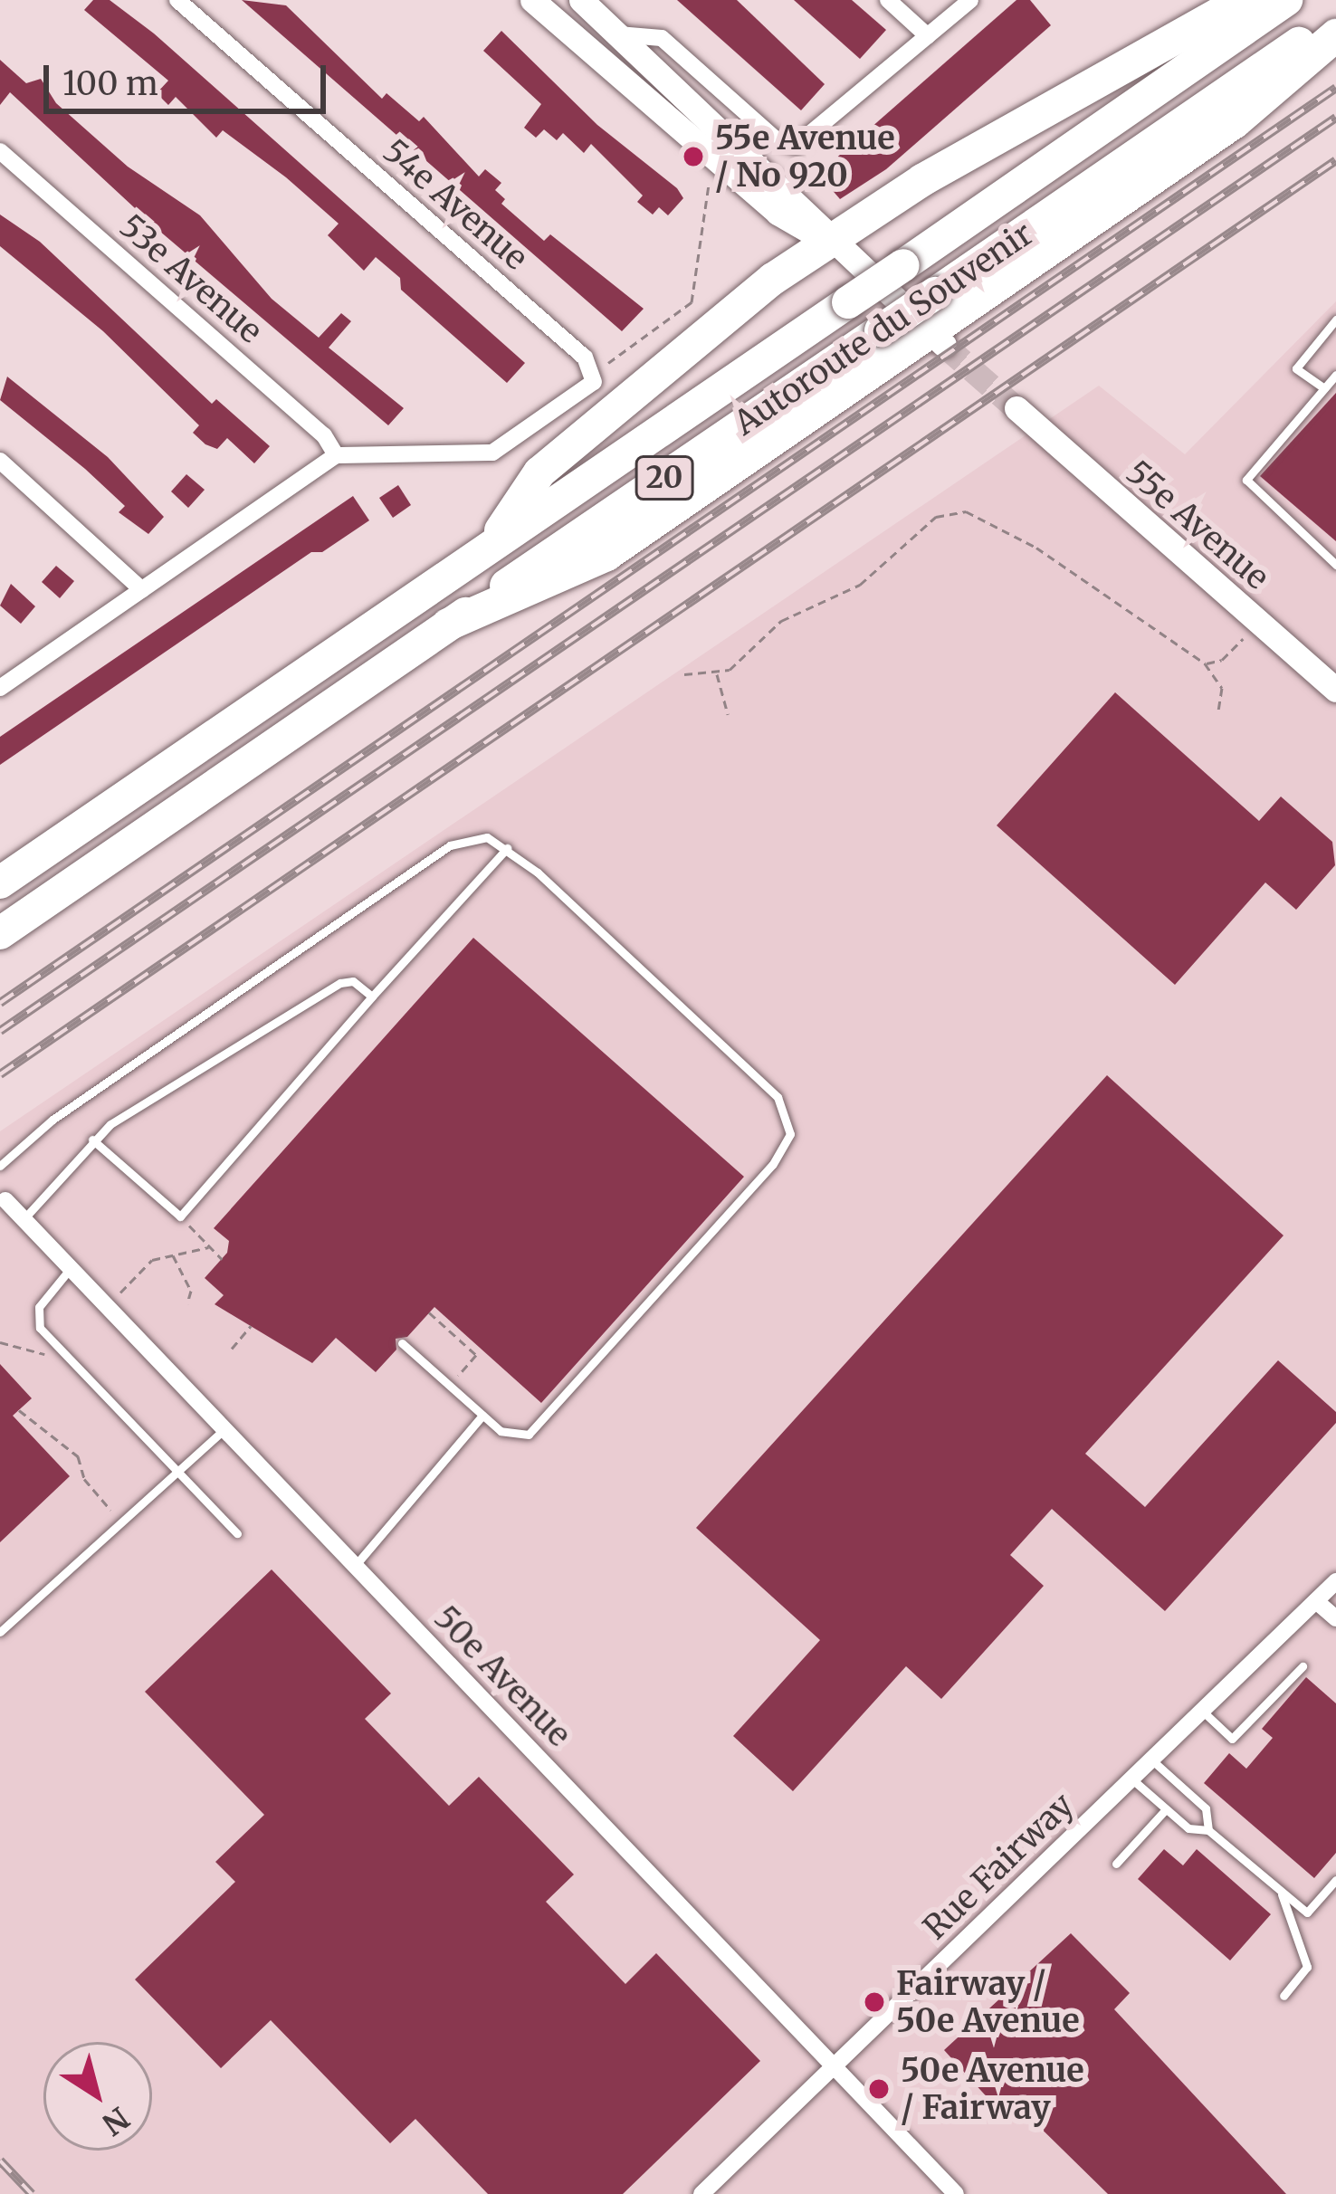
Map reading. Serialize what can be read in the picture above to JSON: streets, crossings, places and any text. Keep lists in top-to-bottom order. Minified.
{"streets":{"highway":["Autoroute du Souvenir","20"],"street":["54e Avenue","53e Avenue","55e Avenue","50e Avenue","Rue Fairway"]},"crossings":[["50e Avenue","Rue Fairway"]],"places":["55e Avenue / No 920","Fairway / 50e Avenue","50e Avenue / Fairway"],"scale_bar":"100 m","north":"bottom right"}
